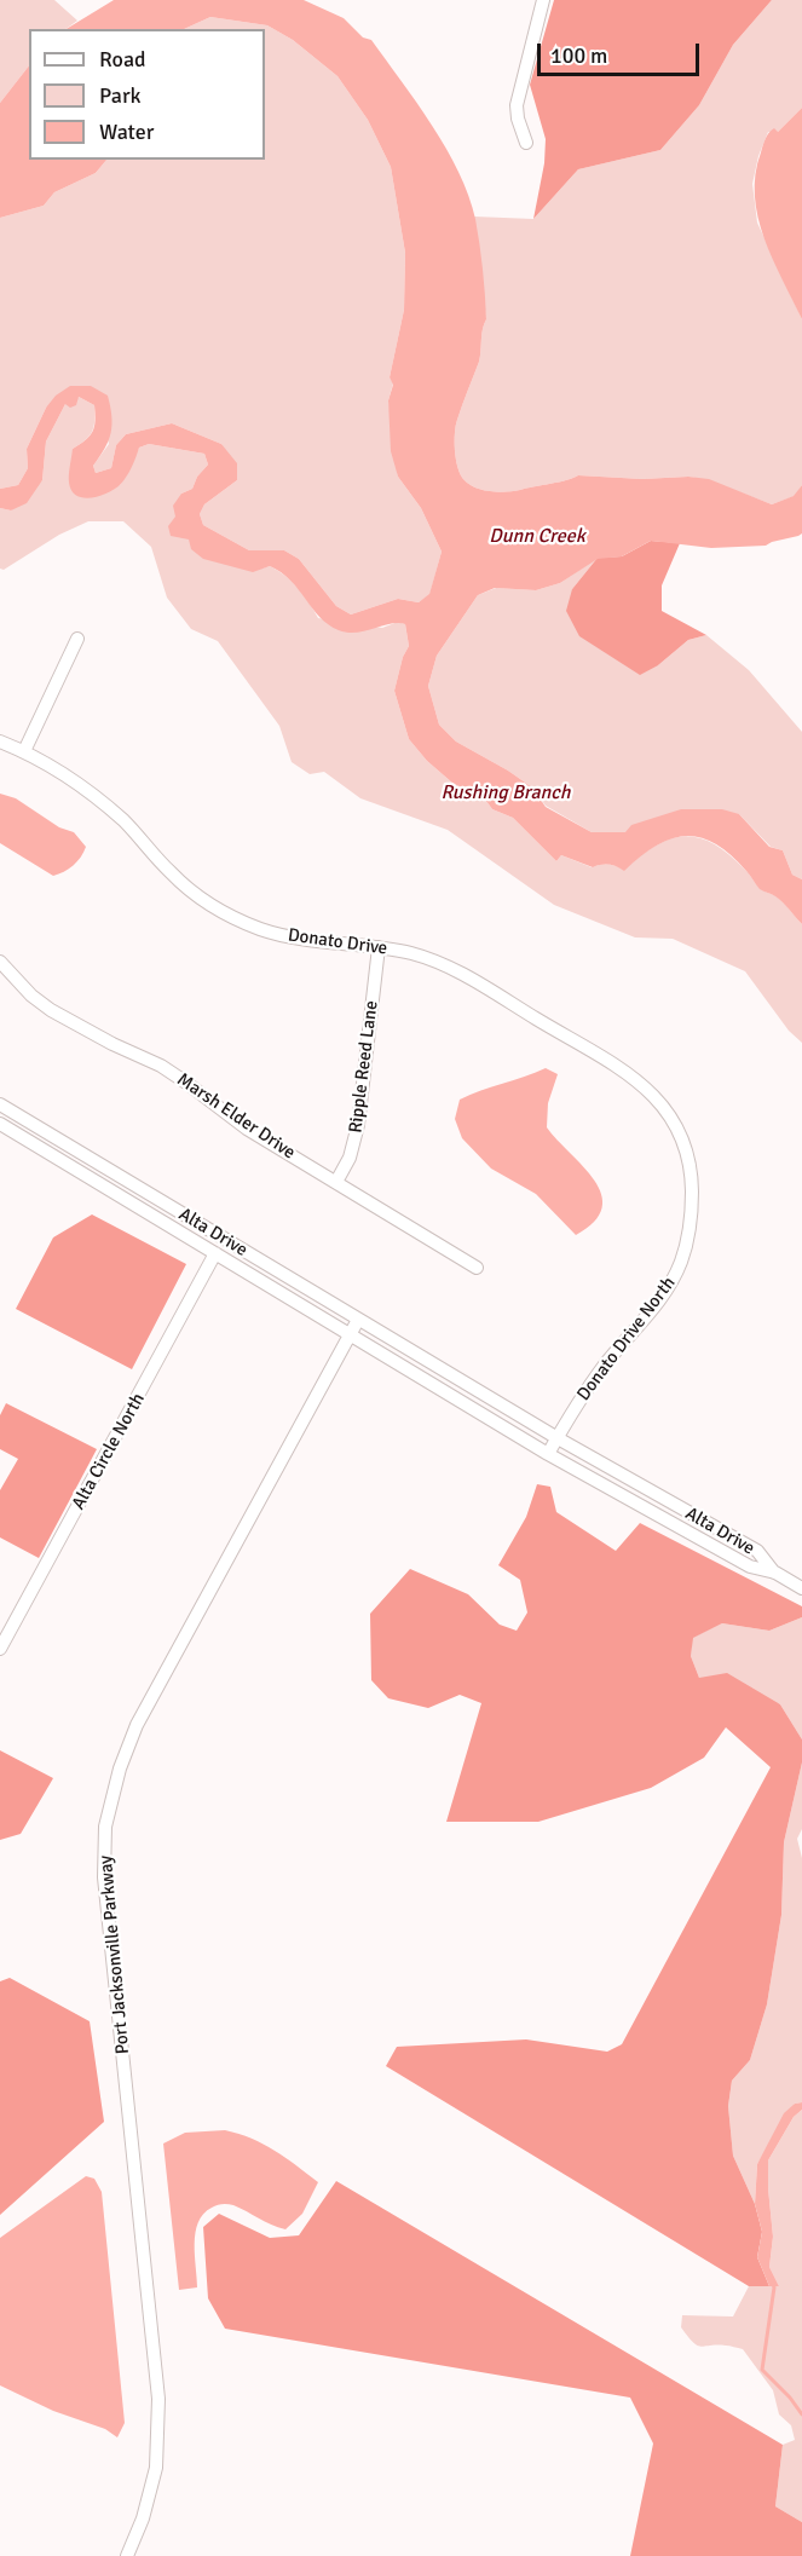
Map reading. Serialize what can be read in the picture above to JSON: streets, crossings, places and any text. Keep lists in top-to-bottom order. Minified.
{"streets":{"street":["Donato Drive","Ripple Reed Lane","Marsh Elder Drive","Alta Drive","Donato Drive North","Alta Circle North","Port Jacksonville Parkway"]},"crossings":[["Donato Drive","Ripple Reed Lane"],["Donato Drive","Donato Drive North"],["Ripple Reed Lane","Marsh Elder Drive"],["Alta Drive","Donato Drive North"],["Alta Drive","Alta Circle North"],["Alta Drive","Port Jacksonville Parkway"]],"water":["Dunn Creek","Rushing Branch"],"legend":["Road","Park","Water"],"scale_bar":"100 m"}
